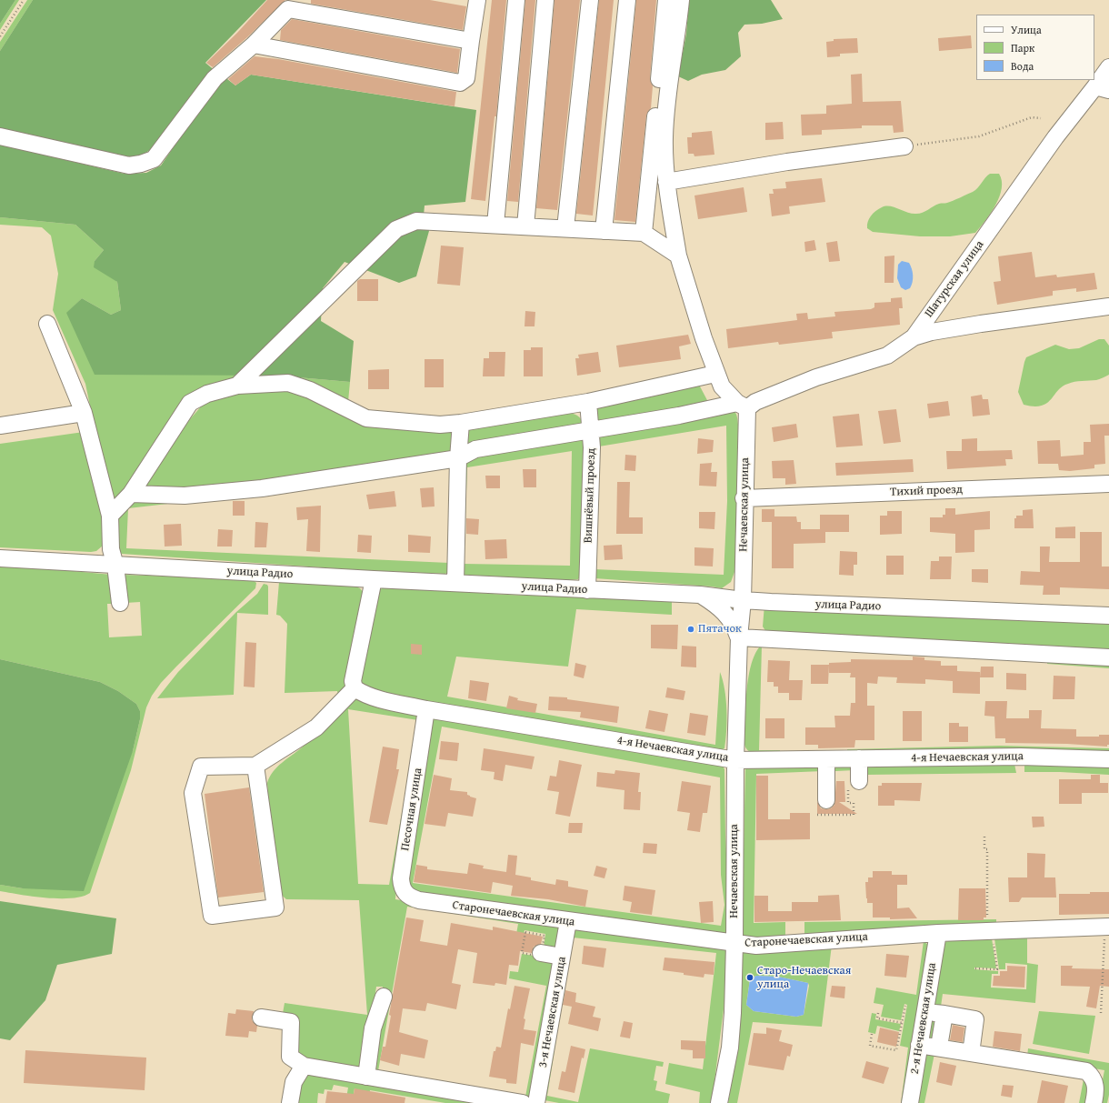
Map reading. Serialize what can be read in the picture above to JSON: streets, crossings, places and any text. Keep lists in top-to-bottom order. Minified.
{"streets":{"street":["Шатурская улица","Тихий проезд","Вишнёвый проезд","Нечаевская улица","улица Радио","4-я Нечаевская улица","Песочная улица","Старонечаевская улица","3-я Нечаевская улица","2-я Нечаевская улица"]},"crossings":[["Шатурская улица","Вишнёвый проезд"],["Шатурская улица","Нечаевская улица"],["Тихий проезд","Нечаевская улица"],["Вишнёвый проезд","улица Радио"],["Нечаевская улица","улица Радио"],["Нечаевская улица","4-я Нечаевская улица"],["Нечаевская улица","Старонечаевская улица"],["4-я Нечаевская улица","Песочная улица"],["Песочная улица","Старонечаевская улица"],["Старонечаевская улица","3-я Нечаевская улица"],["Старонечаевская улица","2-я Нечаевская улица"]],"places":["Пятачок","Старо-Нечаевская улица"],"legend":["Улица","Парк","Вода"]}
